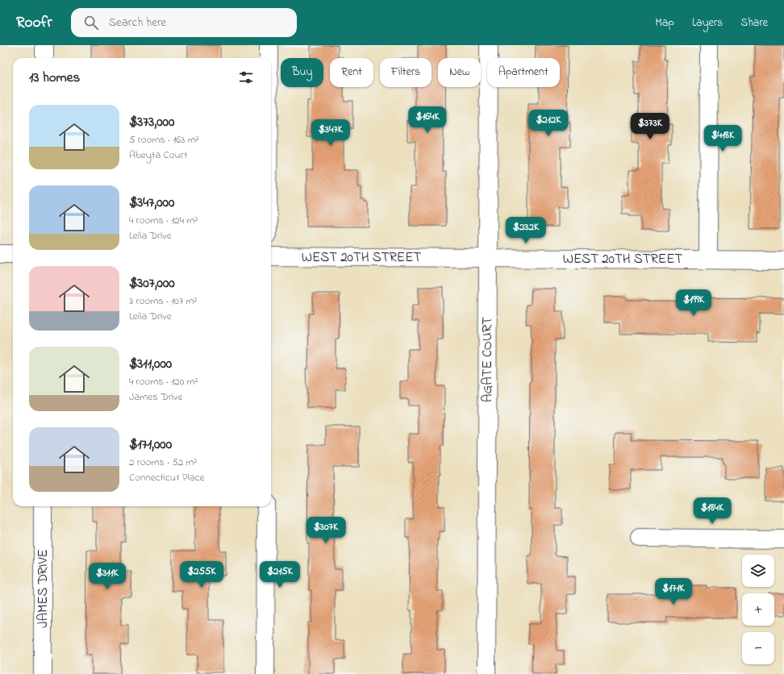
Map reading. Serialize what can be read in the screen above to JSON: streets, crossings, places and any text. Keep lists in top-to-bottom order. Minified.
{"streets":{"street":["WEST 20TH STREET","AGATE COURT","JAMES DRIVE"]},"crossings":[["WEST 20TH STREET","AGATE COURT"]],"page":{"header":"Roofr","search":"Search here","nav":["Map","Layers","Share"],"chip":["Buy","Rent","Filters","New","Apartment"],"heading":"13 homes","list":[{"name":"$373,000","note":"5 rooms · 163 m² · Abeyta Court"},{"name":"$347,000","note":"4 rooms · 124 m² · Leila Drive"},{"name":"$307,000","note":"3 rooms · 107 m² · Leila Drive"},{"name":"$311,000","note":"4 rooms · 120 m² · James Drive"},{"name":"$171,000","note":"2 rooms · 52 m² · Connecticut Place"}],"price":["$164K","$212K","$373K","$347K","$418K","$232K","$199K","$184K","$307K","$255K","$215K","$311K","$171K"],"map_buttons":["+","−"]}}
